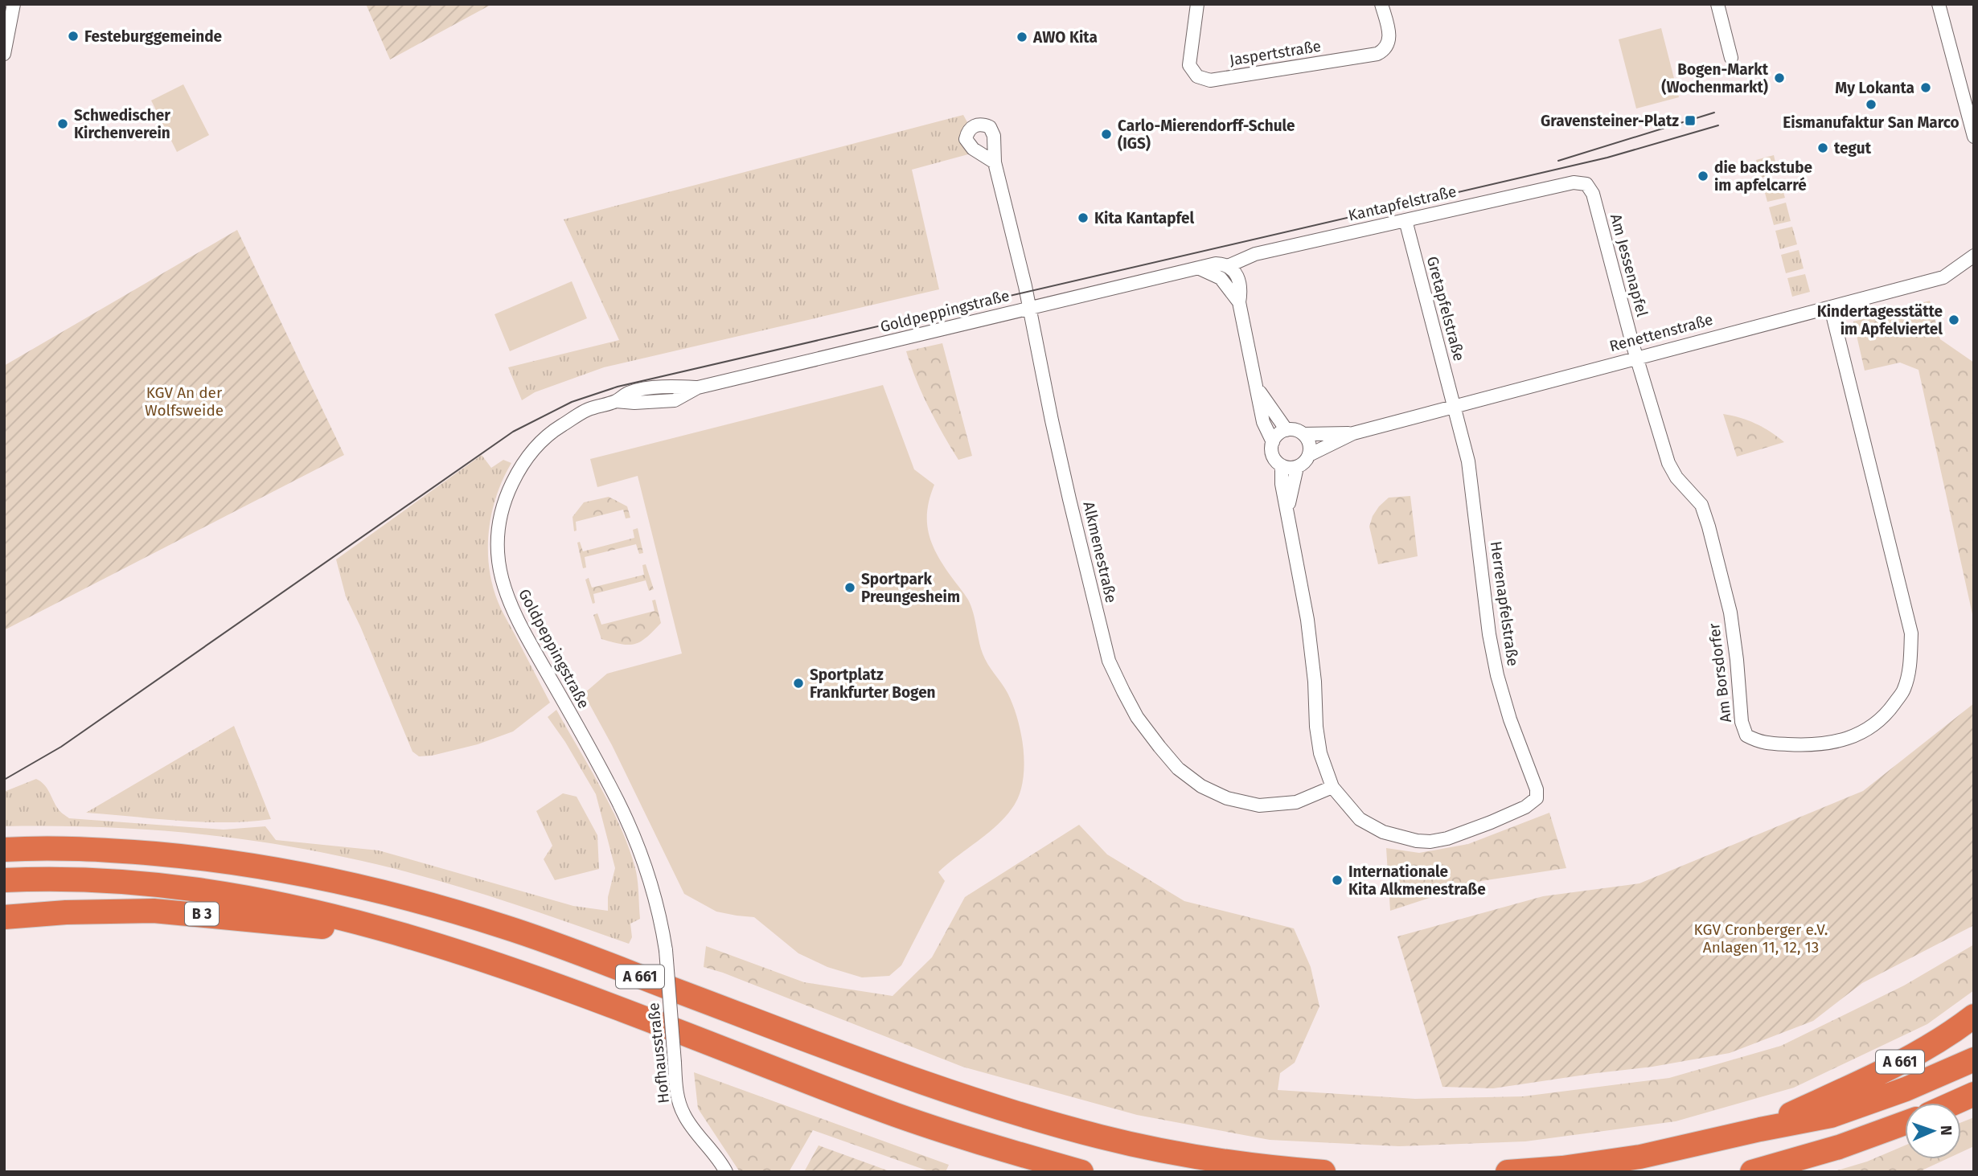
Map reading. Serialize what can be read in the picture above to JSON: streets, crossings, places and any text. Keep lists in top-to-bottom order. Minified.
{"streets":{"highway":["B 3","A 661"],"street":["Jaspertstraße","Kantapfelstraße","Am Jessenapfel","Gretapfelstraße","Goldpeppingstraße","Renettenstraße","Alkmenestraße","Herrenapfelstraße","Am Borsdorfer","Hofhausstraße"]},"crossings":[["Kantapfelstraße","Am Jessenapfel"],["Kantapfelstraße","Gretapfelstraße"],["Kantapfelstraße","Goldpeppingstraße"],["Am Jessenapfel","Renettenstraße"],["Am Jessenapfel","Am Borsdorfer"],["Gretapfelstraße","Renettenstraße"],["Gretapfelstraße","Herrenapfelstraße"],["Goldpeppingstraße","Alkmenestraße"],["Goldpeppingstraße","Hofhausstraße"],["Renettenstraße","Herrenapfelstraße"],["Renettenstraße","Am Borsdorfer"],["Alkmenestraße","Herrenapfelstraße"],["B 3","A 661"]],"parks":["KGV An der Wolfsweide","KGV Cronberger e.V. Anlagen 11, 12, 13"],"places":{"other":["Festeburggemeinde","AWO Kita","Bogen-Markt (Wochenmarkt)","My Lokanta","Eismanufaktur San Marco","Schwedischer Kirchenverein","Carlo-Mierendorff-Schule (IGS)","tegut","die backstube im apfelcarré","Kita Kantapfel","Kindertagesstätte im Apfelviertel","Sportpark Preungesheim","Sportplatz Frankfurter Bogen","Internationale Kita Alkmenestraße"],"transit":["Gravensteiner-Platz"]},"north":"right"}
